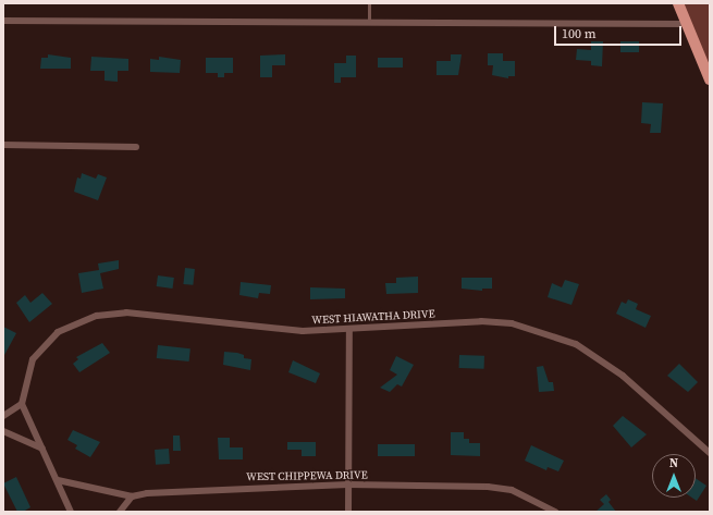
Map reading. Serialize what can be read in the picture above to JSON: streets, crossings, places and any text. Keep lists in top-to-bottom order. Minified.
{"streets":{"street":["WEST HIAWATHA DRIVE","WEST CHIPPEWA DRIVE"]},"scale_bar":"100 m","north":"top"}
